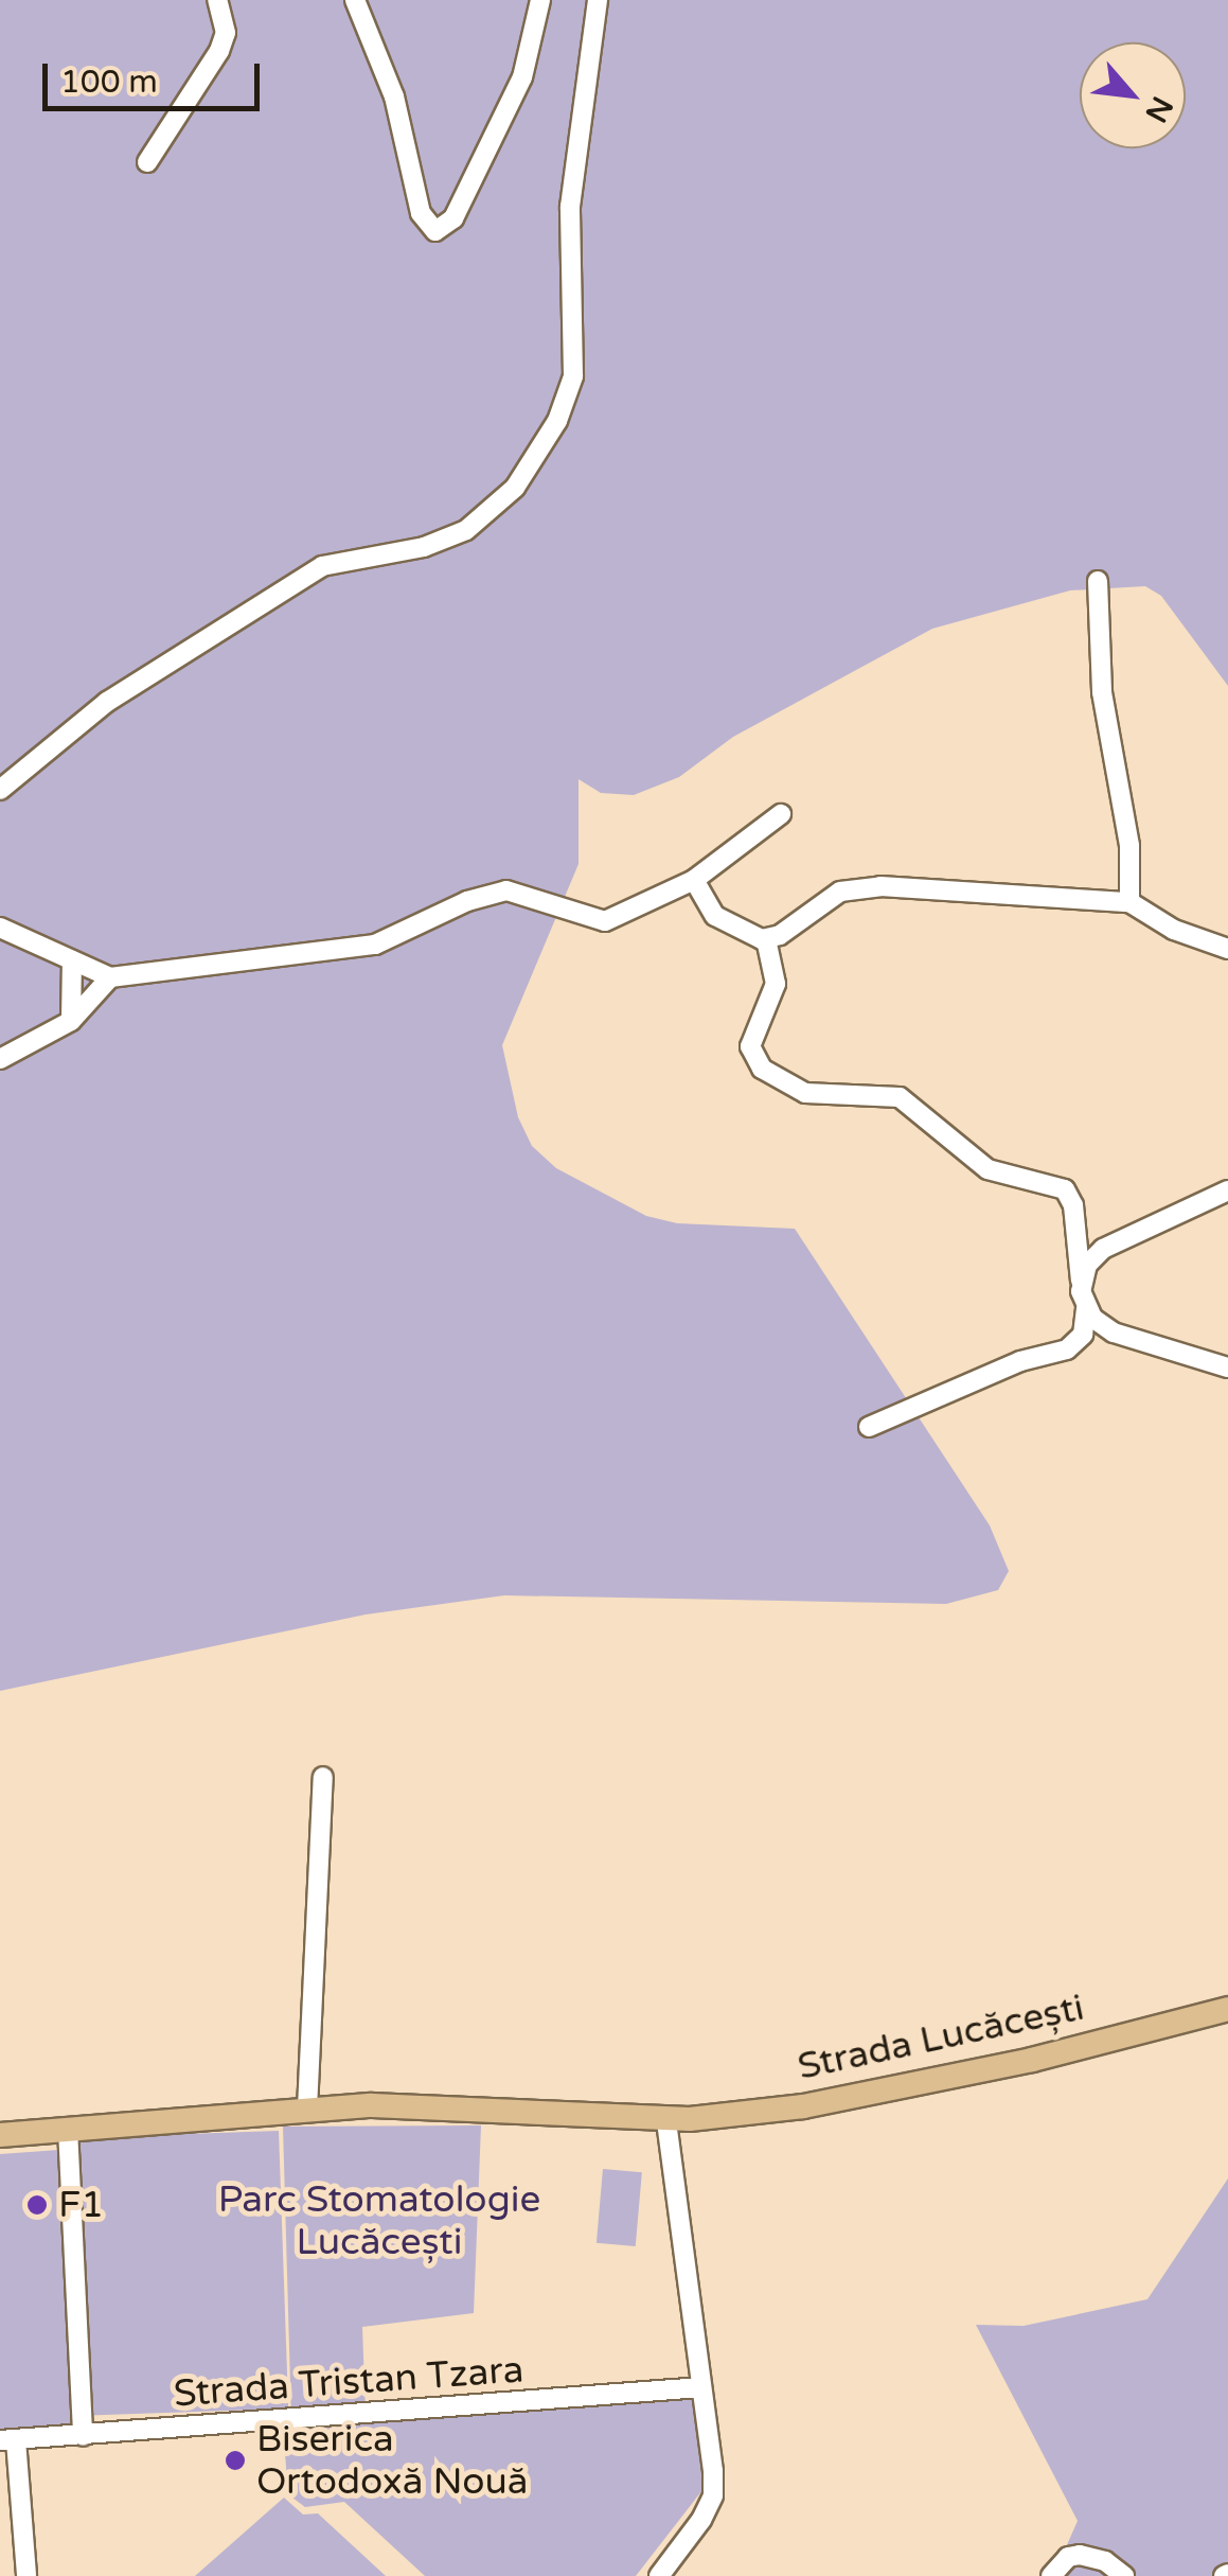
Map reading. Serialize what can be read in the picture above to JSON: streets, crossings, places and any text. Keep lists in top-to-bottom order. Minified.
{"streets":{"main road":["Strada Lucăcești"],"street":["Strada Tristan Tzara"]},"parks":["Parc Stomatologie Lucăcești"],"places":["F1","Biserica Ortodoxă Nouă"],"scale_bar":"100 m","north":"bottom right"}
